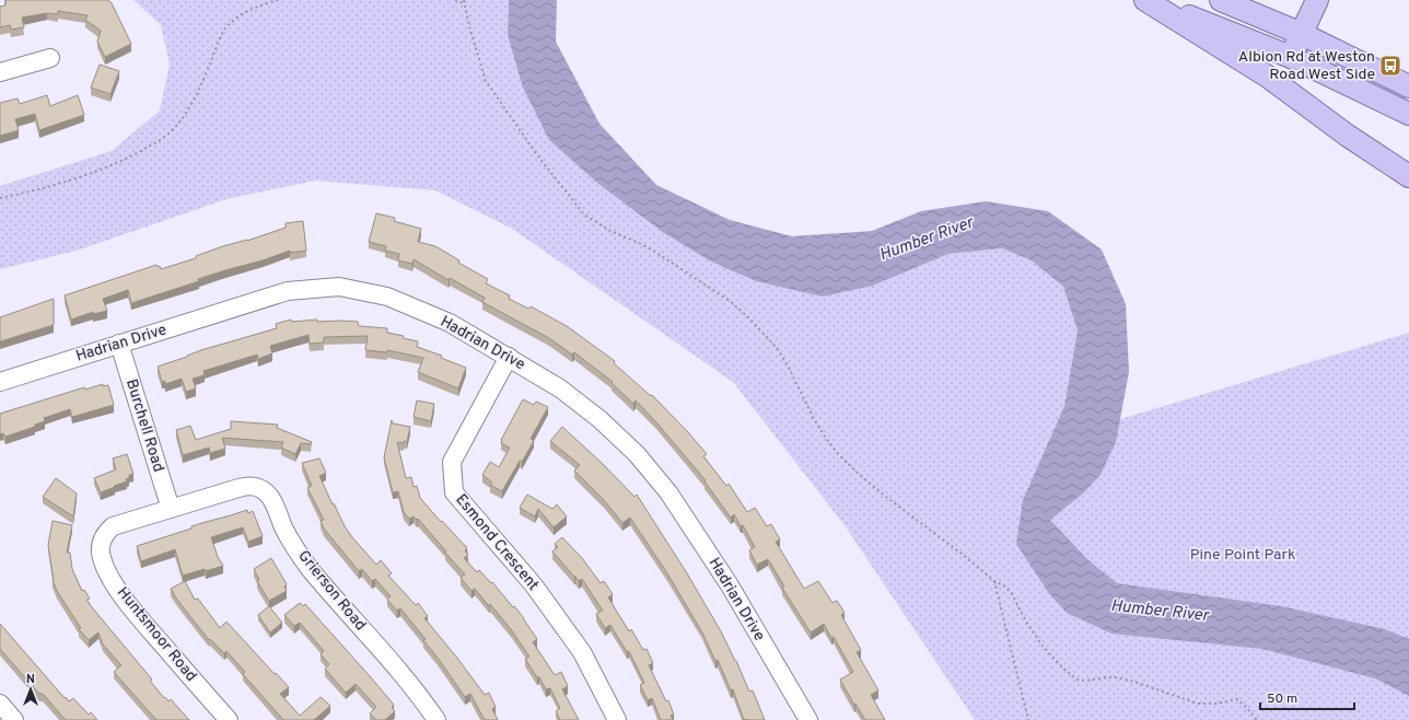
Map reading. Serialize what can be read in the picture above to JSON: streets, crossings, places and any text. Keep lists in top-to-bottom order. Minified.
{"streets":{"street":["Hadrian Drive","Burchell Road","Esmond Crescent","Grierson Road","Huntsmoor Road"]},"crossings":[["Hadrian Drive","Burchell Road"],["Hadrian Drive","Esmond Crescent"],["Burchell Road","Grierson Road"],["Burchell Road","Huntsmoor Road"],["Grierson Road","Huntsmoor Road"]],"water":["Humber River"],"parks":["Pine Point Park"],"places":{"bus stop":["Albion Rd at Weston Road West Side"]},"scale_bar":"50 m","north":"top"}
